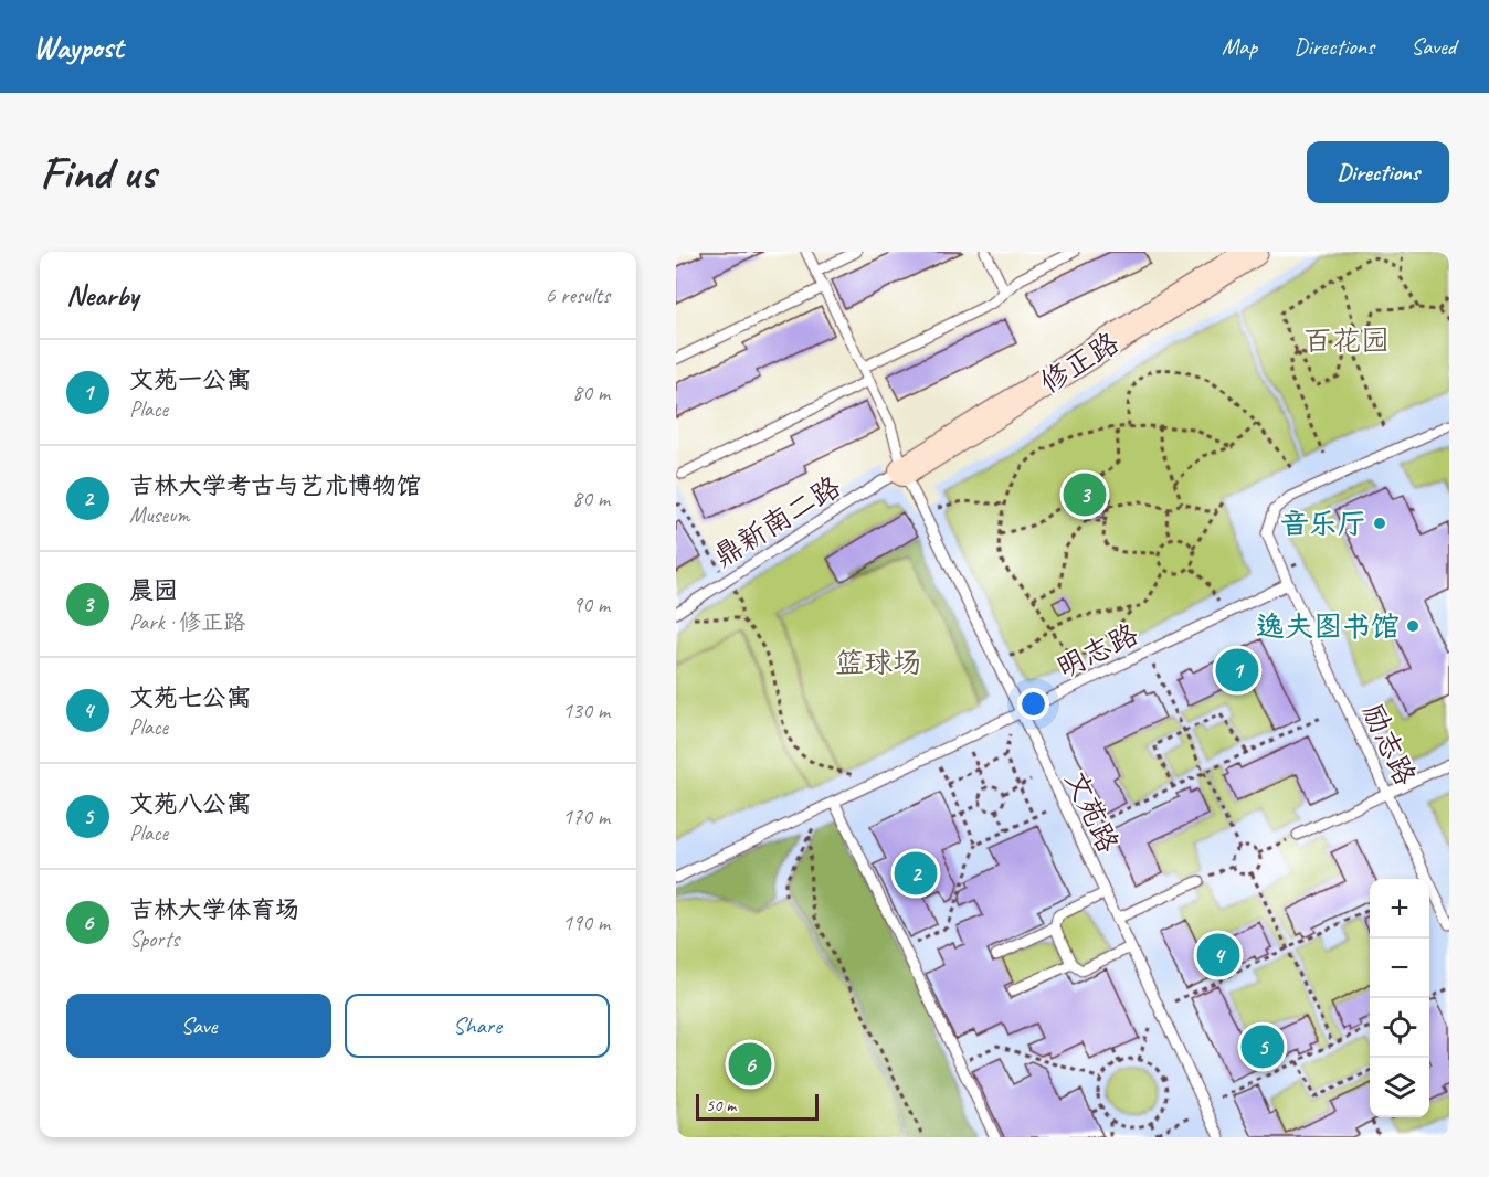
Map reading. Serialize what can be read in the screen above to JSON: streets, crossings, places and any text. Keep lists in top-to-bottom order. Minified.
{"streets":{"street":["修正路"],"lane":["鼎新南二路","明志路","励志路","文苑路"]},"crossings":[["修正路","鼎新南二路"],["修正路","文苑路"],["鼎新南二路","文苑路"],["明志路","励志路"],["明志路","文苑路"]],"parks":["百花园","篮球场"],"places":["音乐厅","逸夫图书馆"],"scale_bar":"50 m","page":{"header":"Waypost","nav":["Map","Directions","Saved"],"buttons":["Directions",["Save","Share"]],"title":"Find us","heading":["Nearby","6 results"],"list":[{"mark":"1","name":"文苑一公寓","note":"Place","value":"80 m"},{"mark":"2","name":"吉林大学考古与艺术博物馆","note":"Museum","value":"80 m"},{"mark":"3","name":"晨园","note":"Park · 修正路","value":"90 m"},{"mark":"4","name":"文苑七公寓","note":"Place","value":"130 m"},{"mark":"5","name":"文苑八公寓","note":"Place","value":"170 m"},{"mark":"6","name":"吉林大学体育场","note":"Sports","value":"190 m"}],"pins":["3","1","2","4","5","6"],"map_buttons":["+","−"],"scale":"50 m"}}
